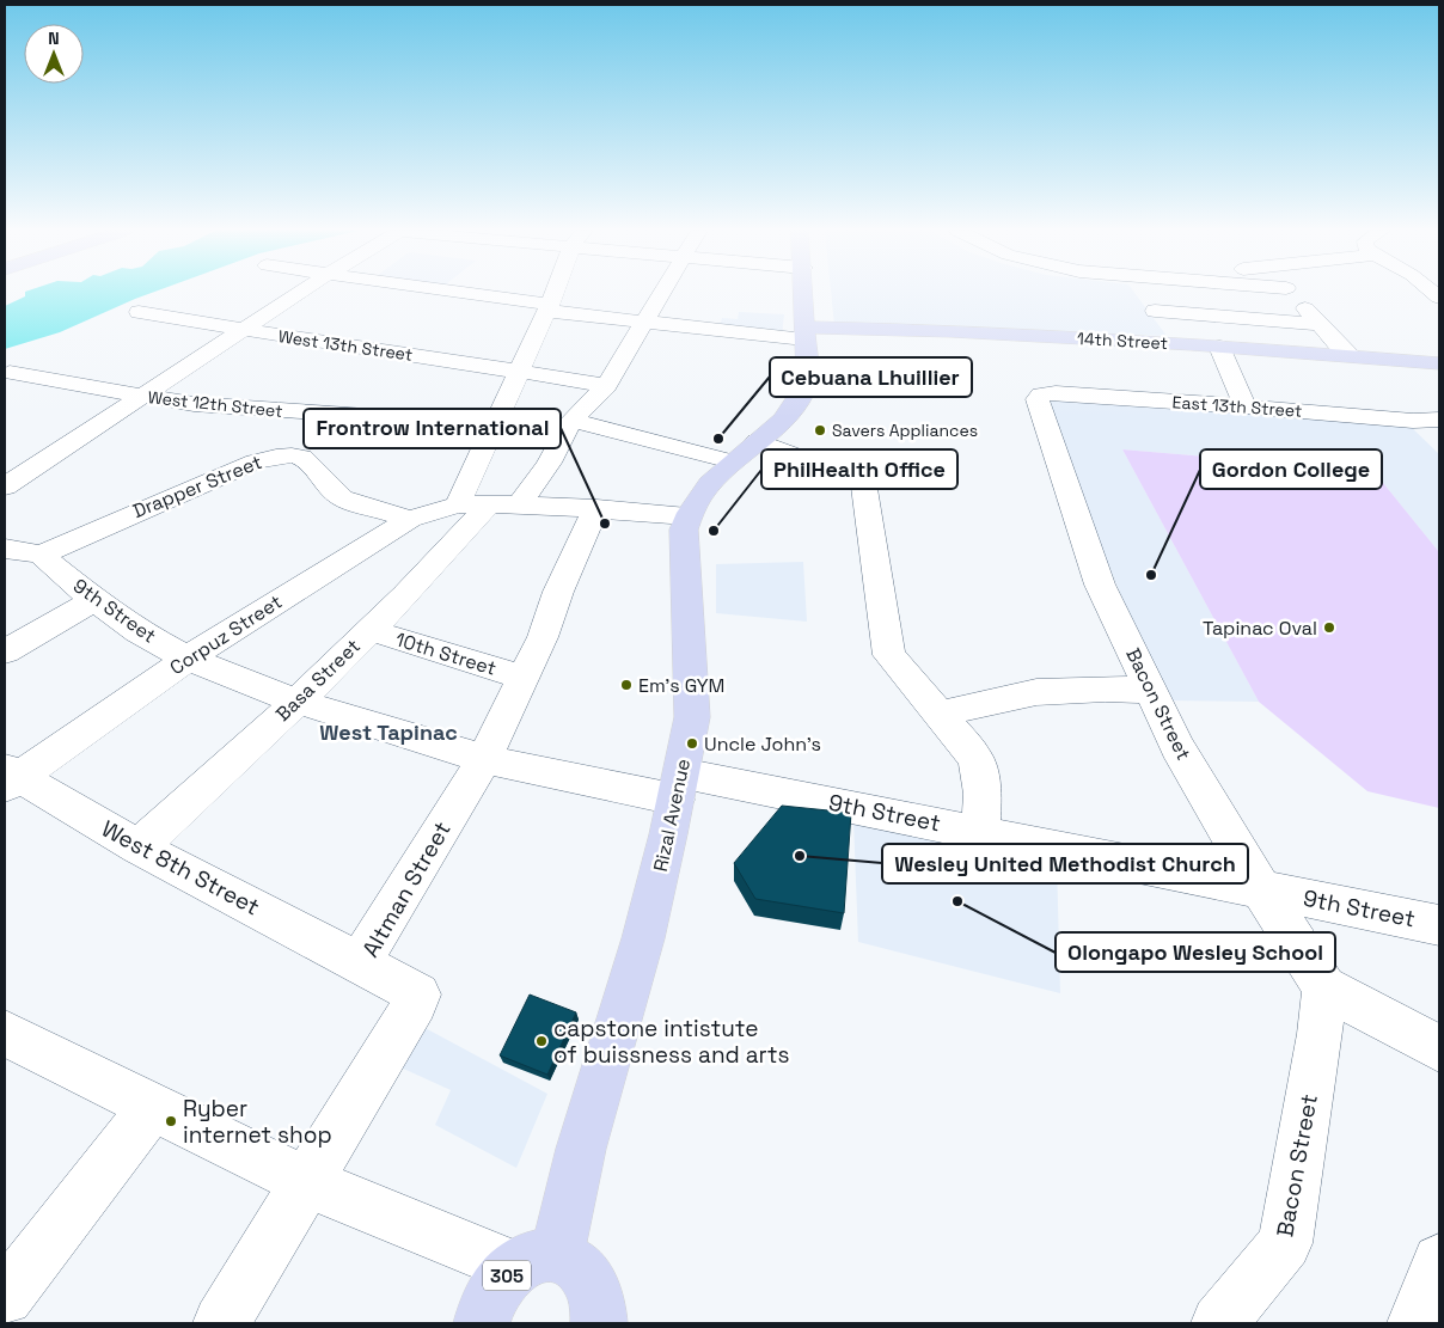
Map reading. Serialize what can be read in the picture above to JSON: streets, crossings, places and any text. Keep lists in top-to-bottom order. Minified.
{"streets":{"main road":["14th Street","Rizal Avenue","305"],"street":["West 13th Street","West 12th Street","East 13th Street","Drapper Street","9th Street","Corpuz Street","10th Street","Basa Street","Bacon Street","West 8th Street","Altman Street"]},"crossings":[["14th Street","Rizal Avenue"],["West 13th Street","Basa Street"],["East 13th Street","Bacon Street"],["Drapper Street","9th Street"],["Drapper Street","Corpuz Street"],["9th Street","Corpuz Street"],["9th Street","Basa Street"],["9th Street","Bacon Street"],["9th Street","Rizal Avenue"],["9th Street","Altman Street"],["Corpuz Street","Basa Street"],["Corpuz Street","Rizal Avenue"],["Corpuz Street","West 8th Street"],["Corpuz Street","Altman Street"],["10th Street","Basa Street"],["10th Street","Altman Street"],["Basa Street","West 8th Street"],["Rizal Avenue","305"],["West 8th Street","Altman Street"]],"districts":["West Tapinac"],"places":["Savers Appliances","Cebuana Lhuillier","Frontrow International","PhilHealth Office","Gordon College","Tapinac Oval","Em's GYM","Uncle John's","Wesley United Methodist Church","Olongapo Wesley School","capstone intistute of buissness and arts","Ryber internet shop"],"north":"top"}
